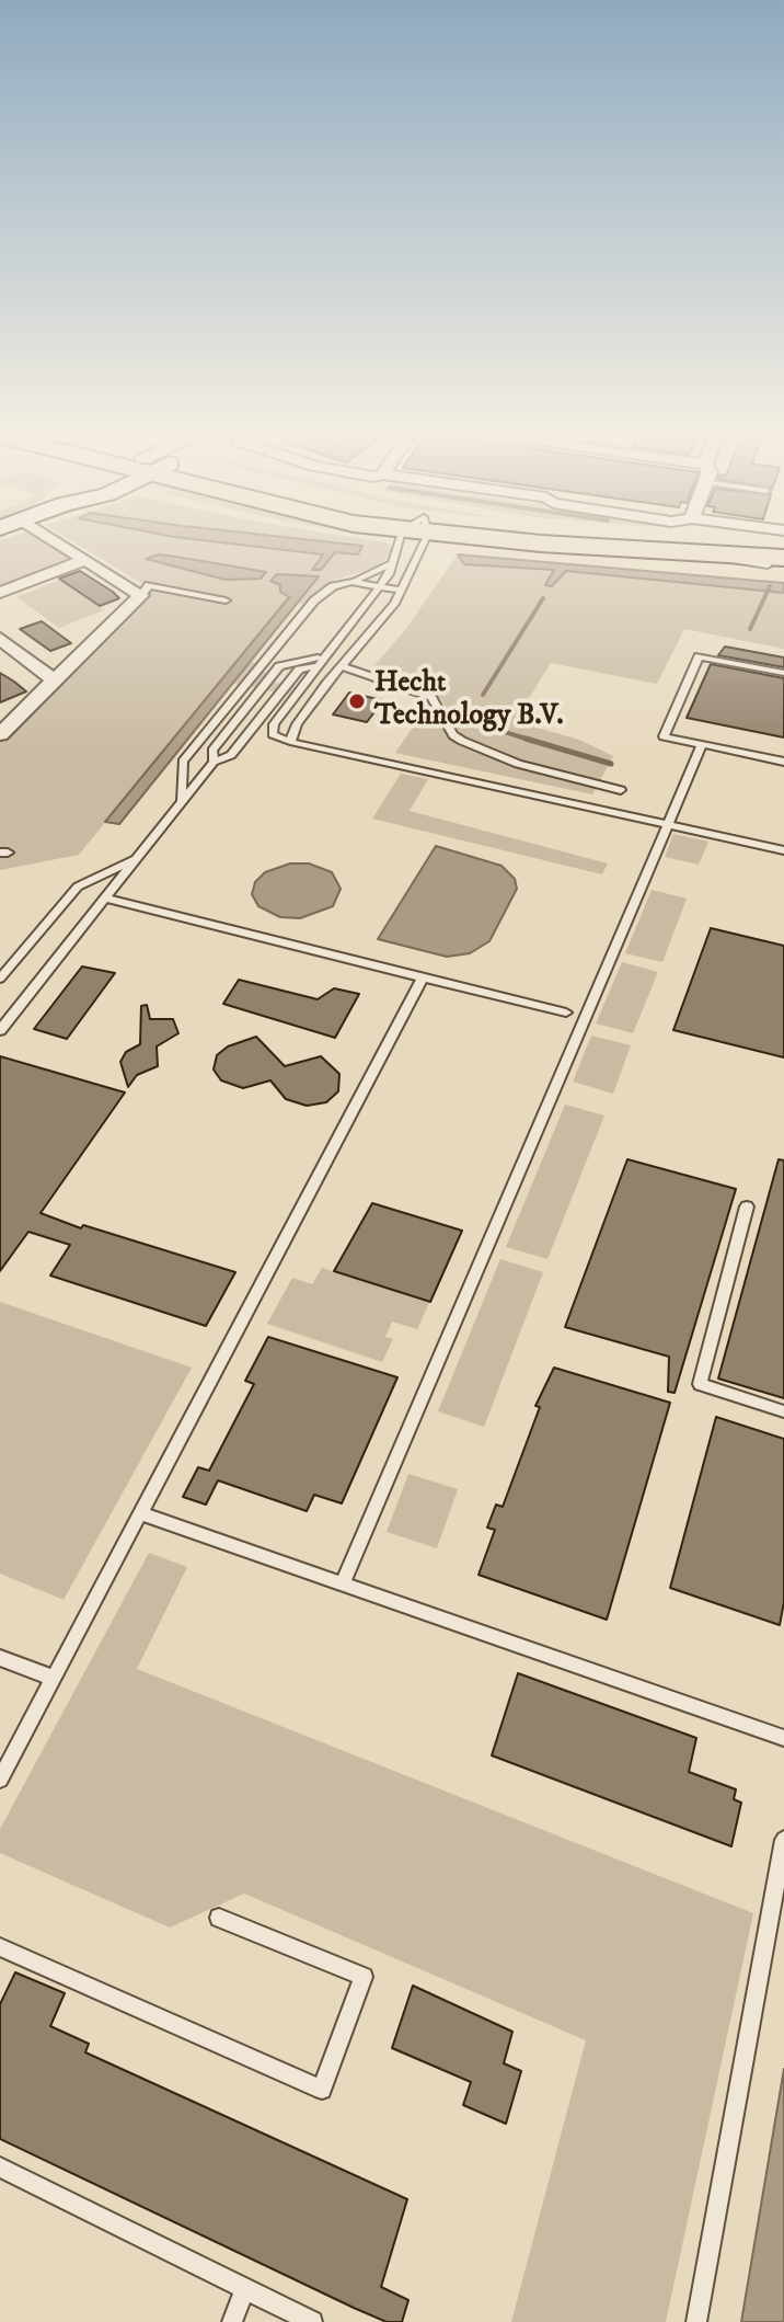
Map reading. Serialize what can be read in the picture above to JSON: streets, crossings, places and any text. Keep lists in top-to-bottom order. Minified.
{"places":["Hecht Technology B.V."]}
